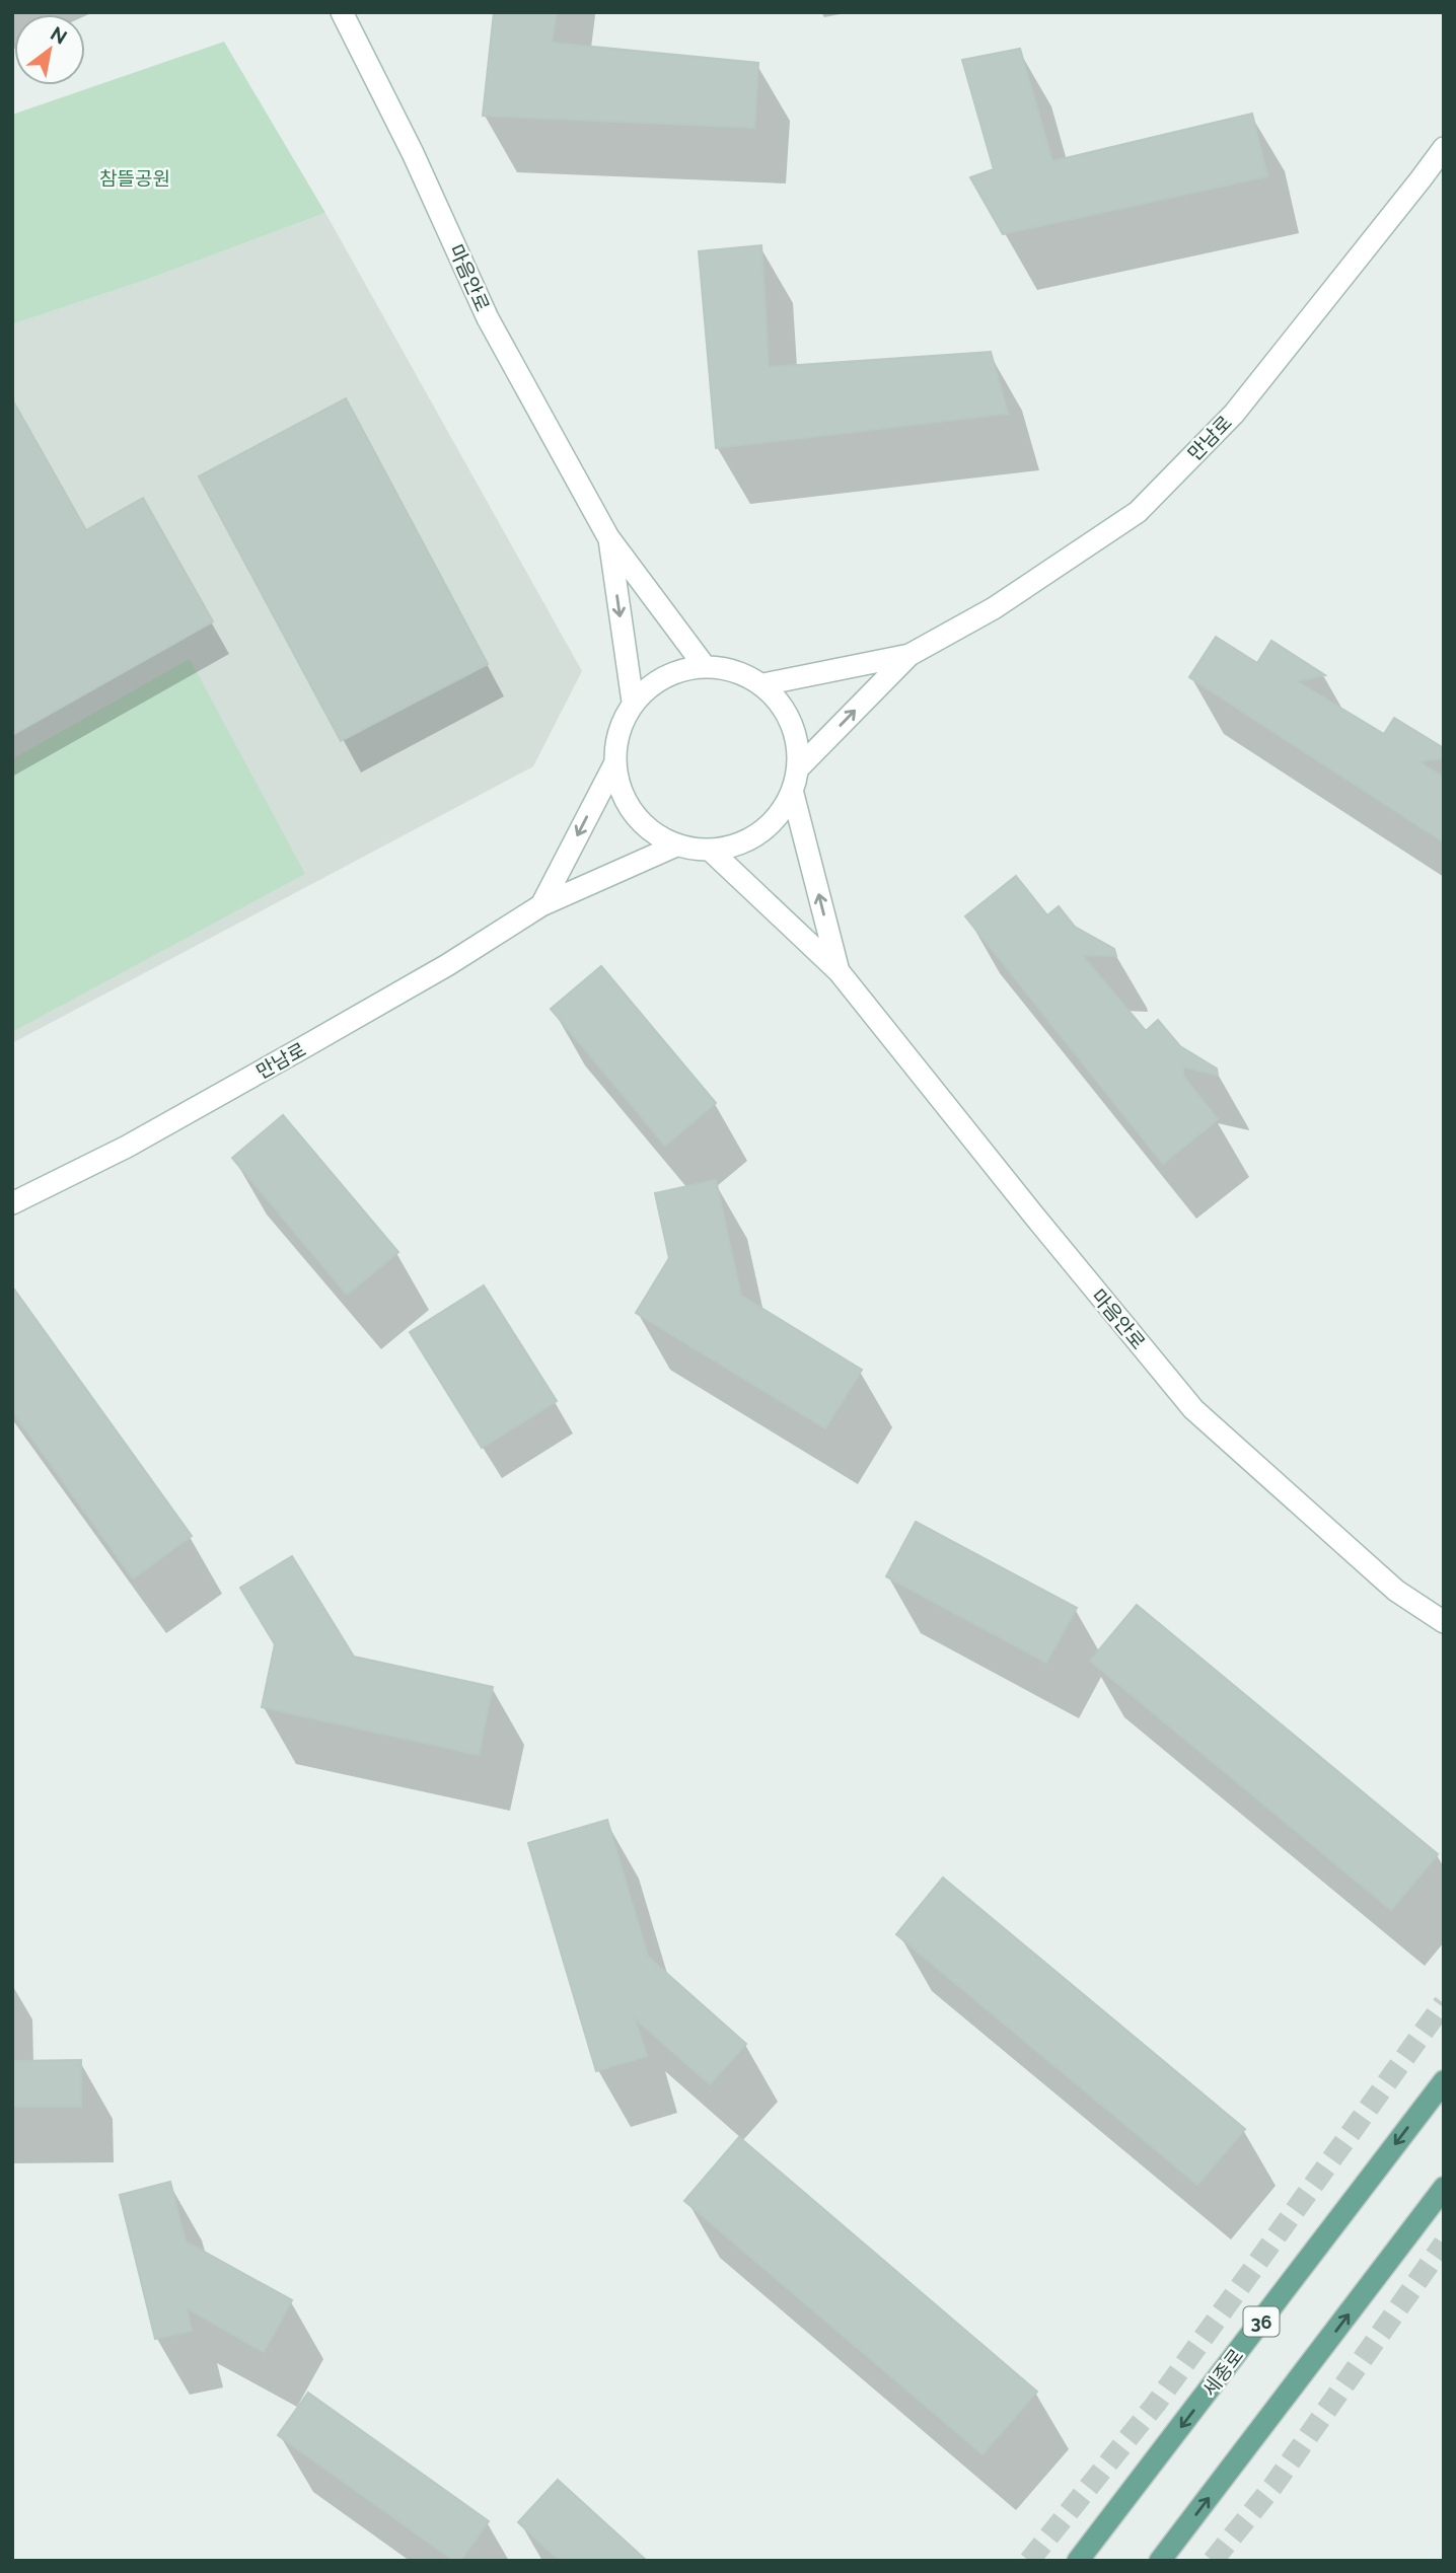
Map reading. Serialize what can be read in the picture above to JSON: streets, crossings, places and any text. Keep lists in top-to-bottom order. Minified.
{"streets":{"main road":["36","세종로"],"street":["마음안로","만남로"]},"crossings":[["마음안로","만남로"]],"parks":["참뜰공원"],"north":"top right"}
